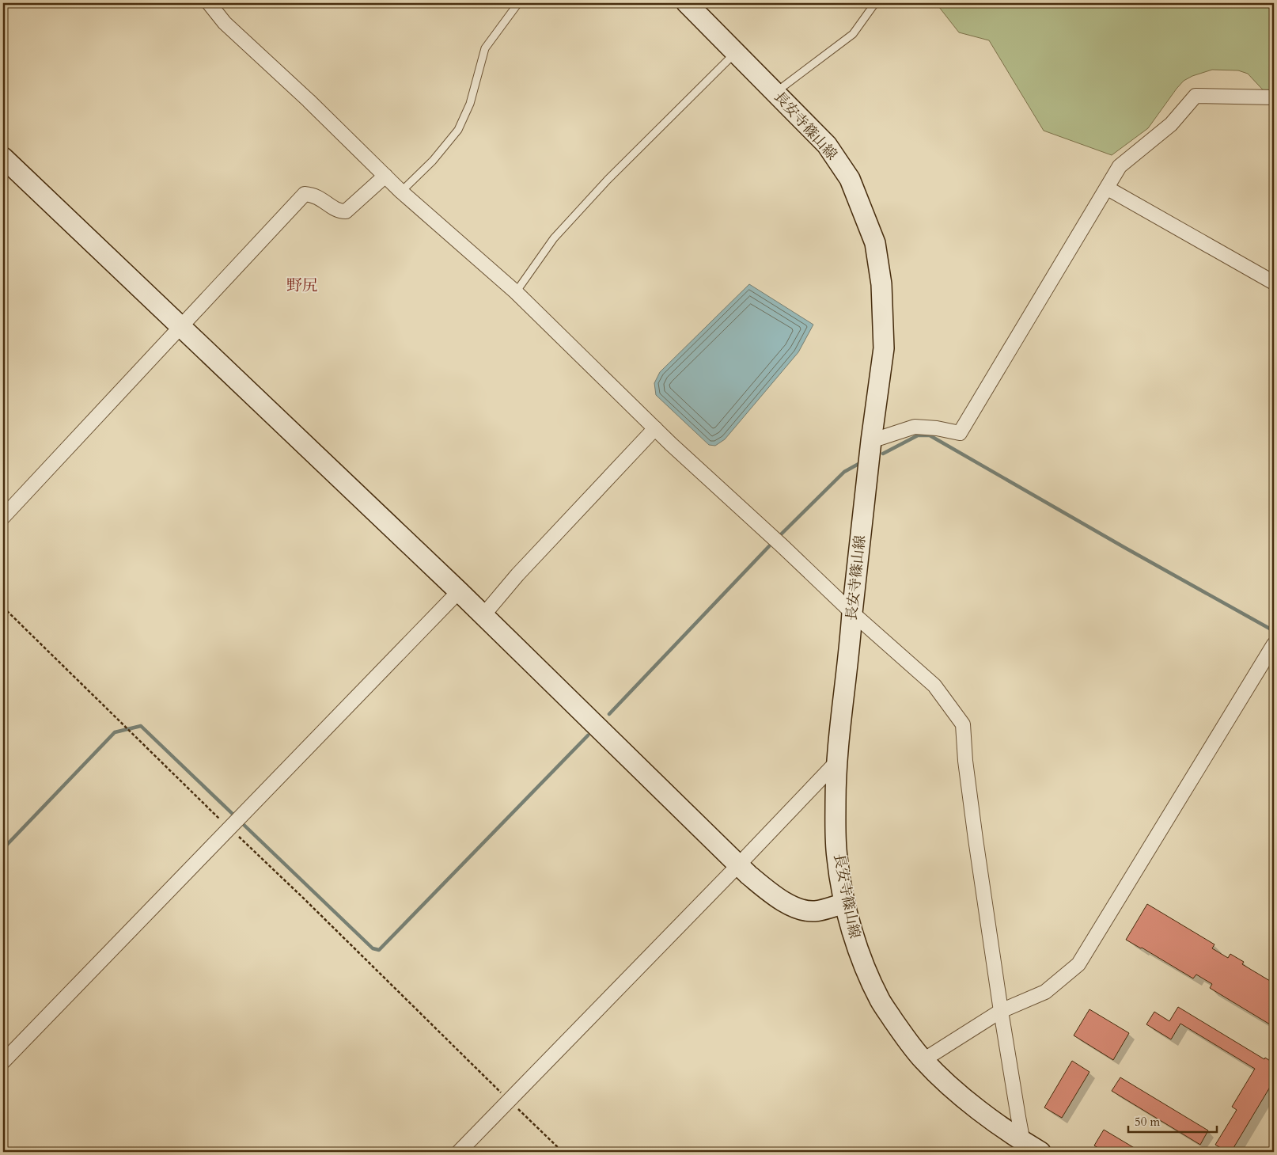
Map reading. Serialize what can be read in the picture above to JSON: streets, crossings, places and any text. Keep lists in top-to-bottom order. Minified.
{"streets":{"main road":["長安寺篠山線"]},"districts":["野尻"],"scale_bar":"50 m"}
